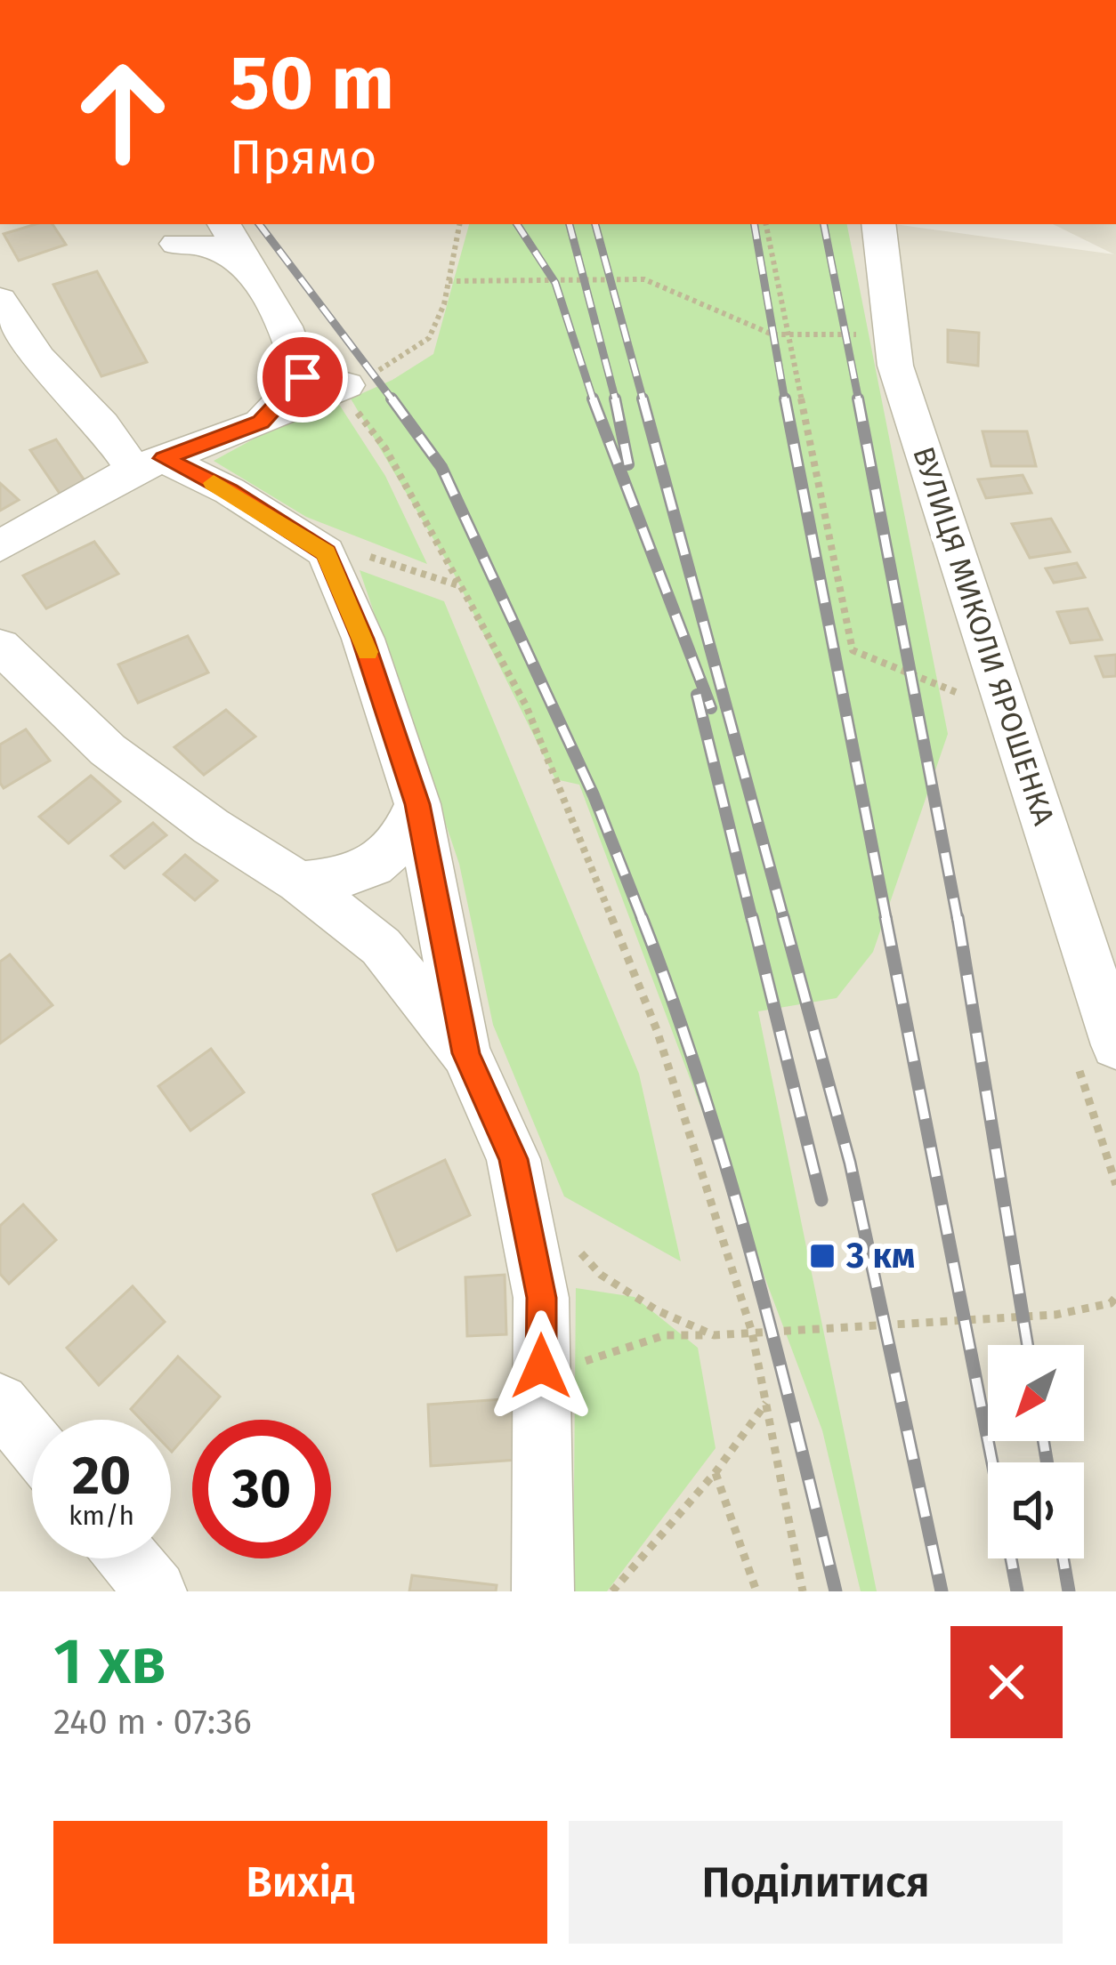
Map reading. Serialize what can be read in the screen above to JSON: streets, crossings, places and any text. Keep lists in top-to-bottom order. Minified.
{"streets":{"street":["ВУЛИЦЯ МИКОЛИ ЯРОШЕНКА"]},"places":{"transit":["3 км"]},"north":"bottom left","page":{"turn":["50 m","Прямо"],"speed":"20 km/h","limit":"30","heading":["1 хв","240 m · 07:36"],"buttons":["Вихід","Поділитися"]}}
